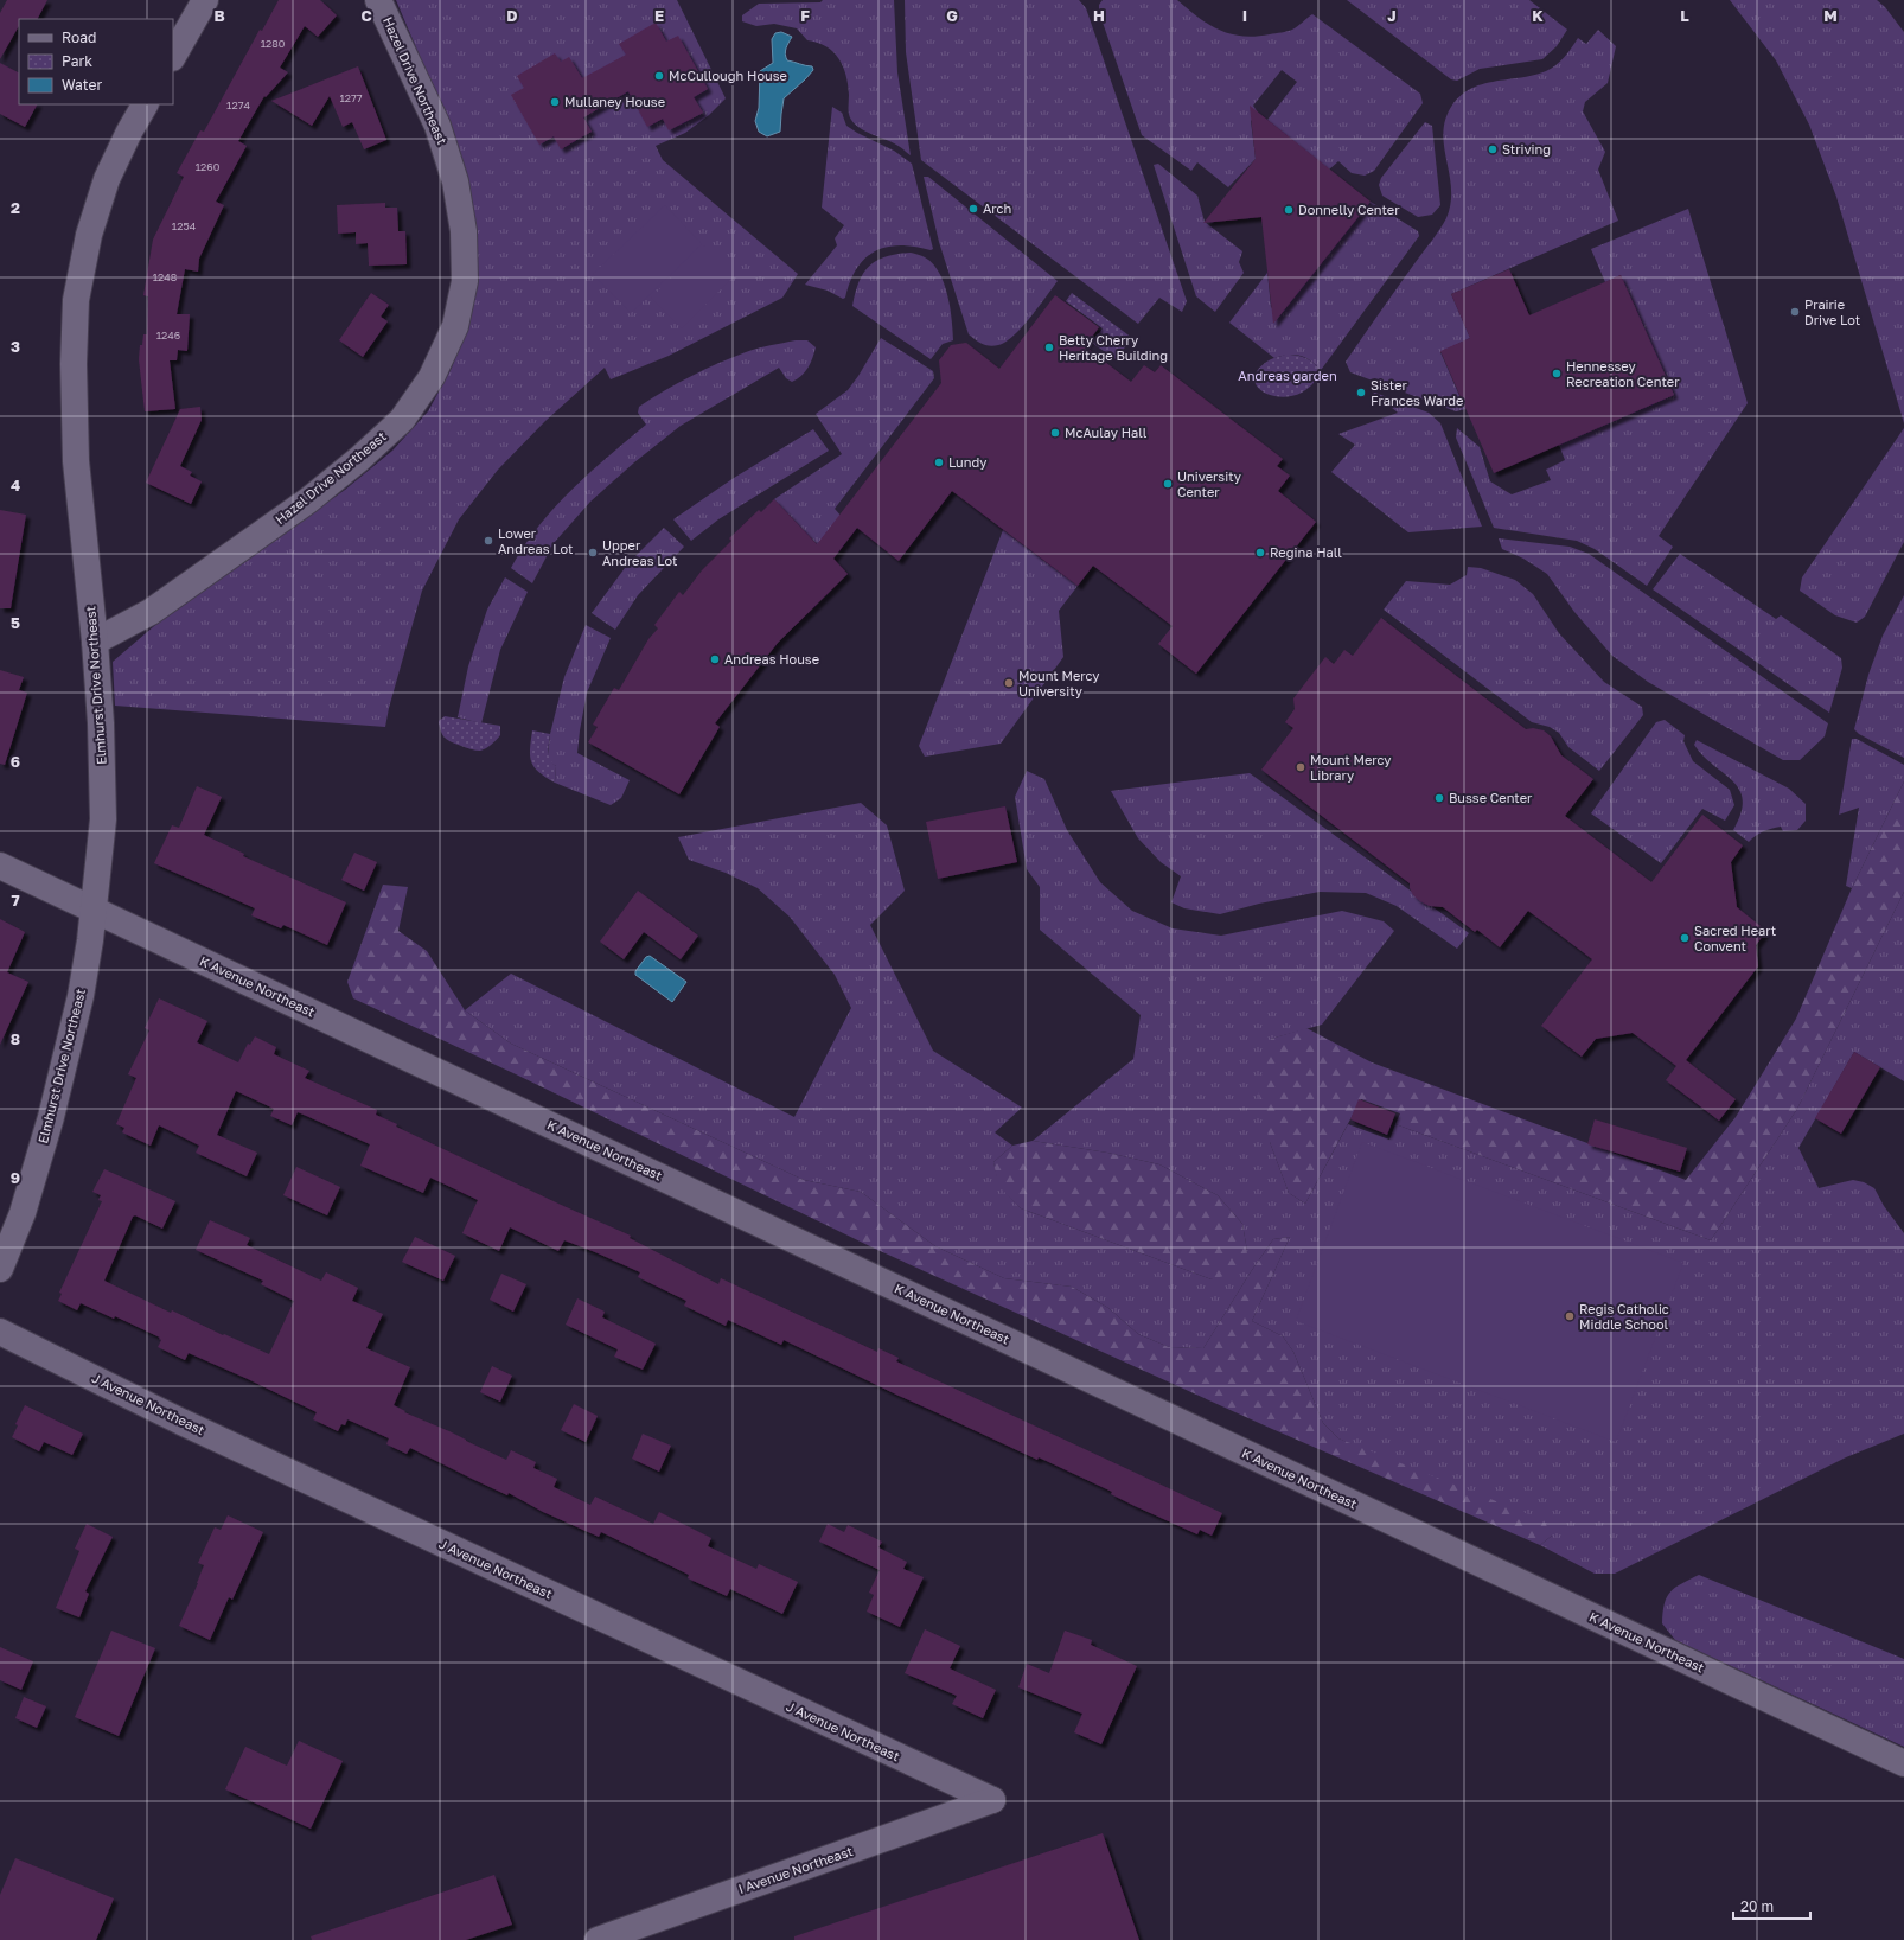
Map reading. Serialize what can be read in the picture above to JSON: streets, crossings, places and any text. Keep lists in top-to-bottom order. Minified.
{"streets":{"street":["Hazel Drive Northeast","Elmhurst Drive Northeast","K Avenue Northeast","J Avenue Northeast","I Avenue Northeast"]},"crossings":[["Hazel Drive Northeast","Elmhurst Drive Northeast"],["Elmhurst Drive Northeast","K Avenue Northeast"],["J Avenue Northeast","I Avenue Northeast"]],"parks":["Andreas garden"],"places":["McCullough House","Mullaney House","Striving","Arch","Donnelly Center","Prairie Drive Lot","Betty Cherry Heritage Building","Hennessey Recreation Center","Sister Frances Warde","McAulay Hall","Lundy","University Center","Lower Andreas Lot","Upper Andreas Lot","Regina Hall","Andreas House","Mount Mercy University","Mount Mercy Library","Busse Center","Sacred Heart Convent","Regis Catholic Middle School"],"house_numbers":["1280","1277","1274","1260","1254","1248","1246"],"legend":["Road","Park","Water"],"scale_bar":"20 m","grid":{"columns":["B","C","D","E","F","G","H","I","J","K","L","M"],"rows":["2","3","4","5","6","7","8","9"]}}
